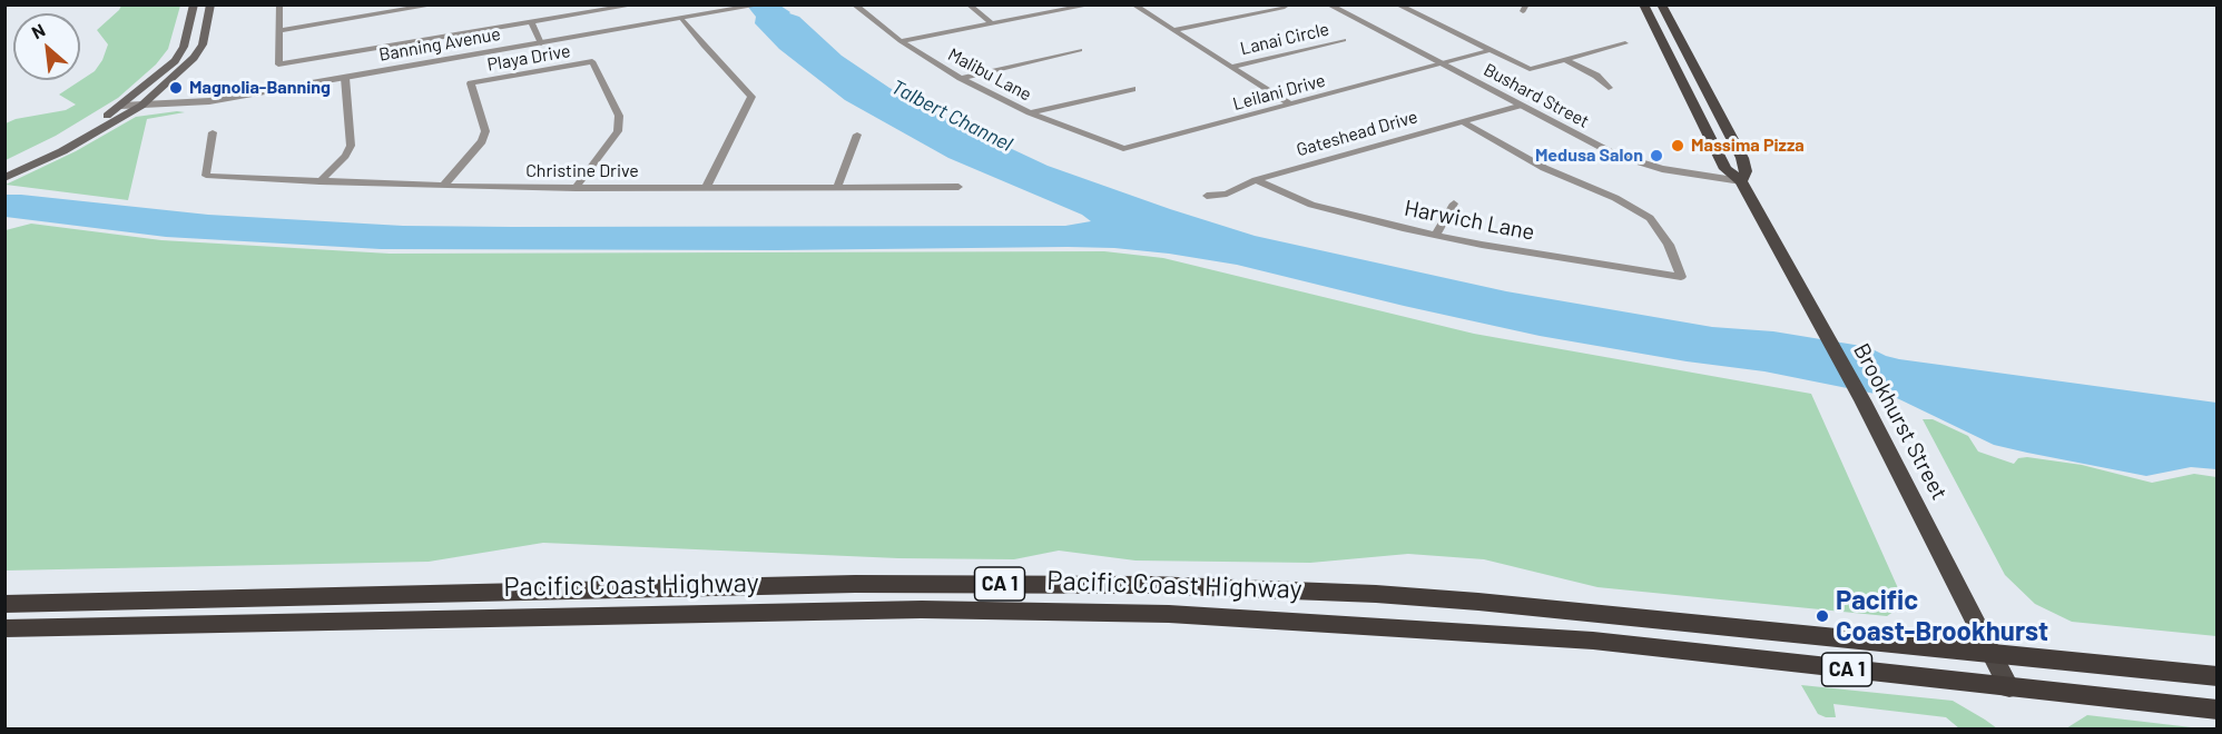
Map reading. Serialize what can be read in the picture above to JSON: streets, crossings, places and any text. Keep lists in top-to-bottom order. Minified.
{"streets":{"highway":["CA 1","Pacific Coast Highway"],"main road":["Brookhurst Street"],"street":["Lanai Circle","Banning Avenue","Playa Drive","Malibu Lane","Leilani Drive","Bushard Street","Gateshead Drive","Christine Drive","Harwich Lane"]},"crossings":[["Playa Drive","Christine Drive"],["Malibu Lane","Leilani Drive"],["Leilani Drive","Bushard Street"],["Bushard Street","Gateshead Drive"],["Bushard Street","Brookhurst Street"],["Gateshead Drive","Harwich Lane"],["Brookhurst Street","Pacific Coast Highway"]],"water":["Talbert Channel"],"places":["Magnolia-Banning","Massima Pizza","Medusa Salon","Pacific Coast-Brookhurst"],"north":"top left"}
